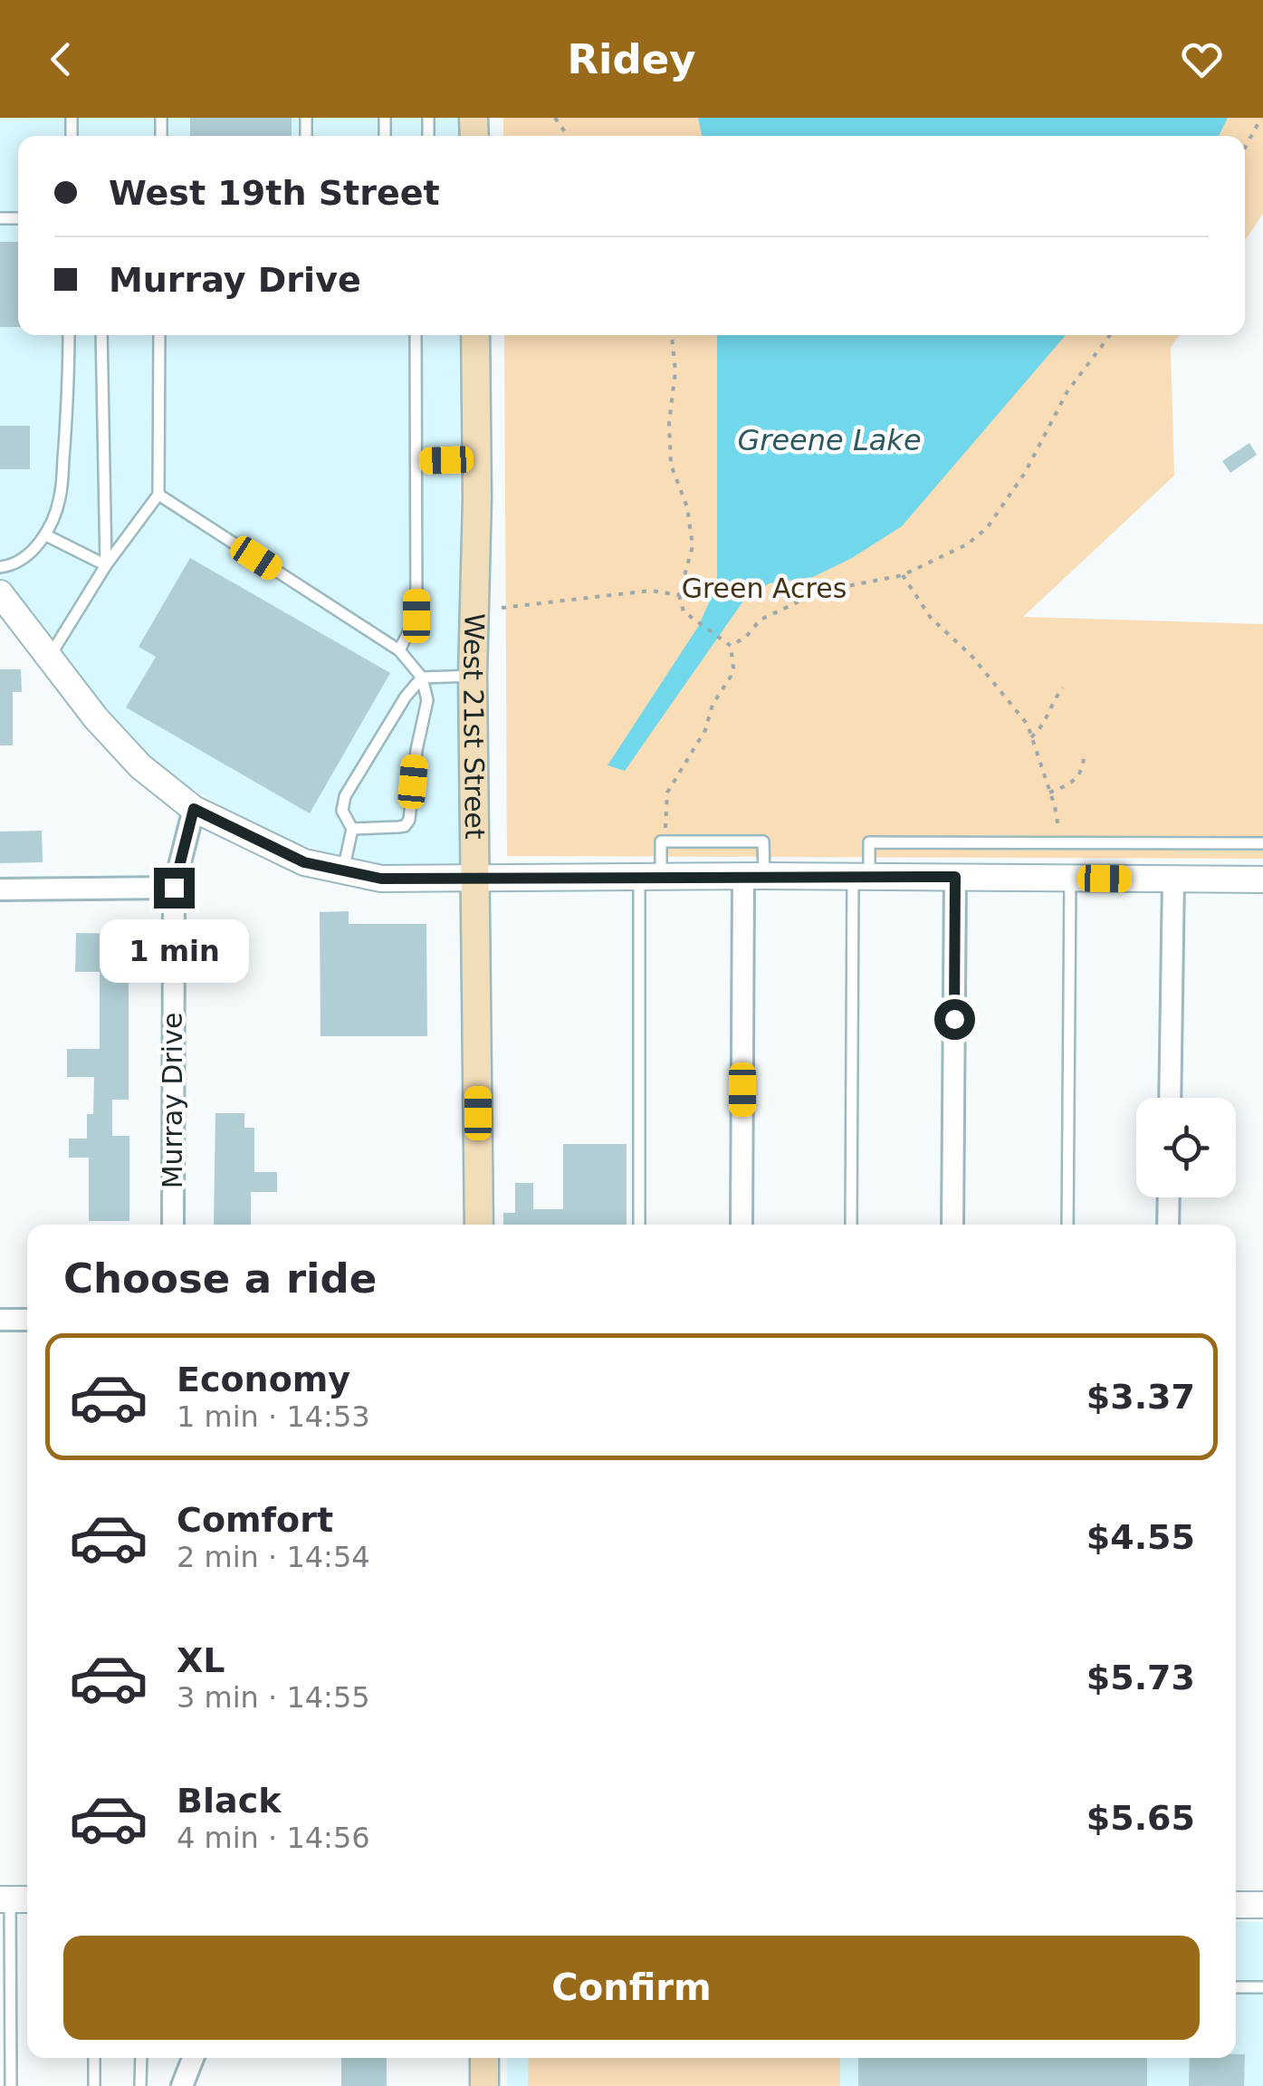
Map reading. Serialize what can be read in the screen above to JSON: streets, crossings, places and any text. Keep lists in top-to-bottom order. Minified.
{"streets":{"main road":["West 21st Street"],"street":["Murray Drive"]},"water":["Greene Lake"],"parks":["Green Acres"],"page":{"header":"Ridey","banner":["West 19th Street","Murray Drive"],"bubble":"1 min","heading":"Choose a ride","list":[{"name":"Economy","note":"1 min · 14:53","value":"$3.37"},{"name":"Comfort","note":"2 min · 14:54","value":"$4.55"},{"name":"XL","note":"3 min · 14:55","value":"$5.73"},{"name":"Black","note":"4 min · 14:56","value":"$5.65"}],"buttons":"Confirm"}}
